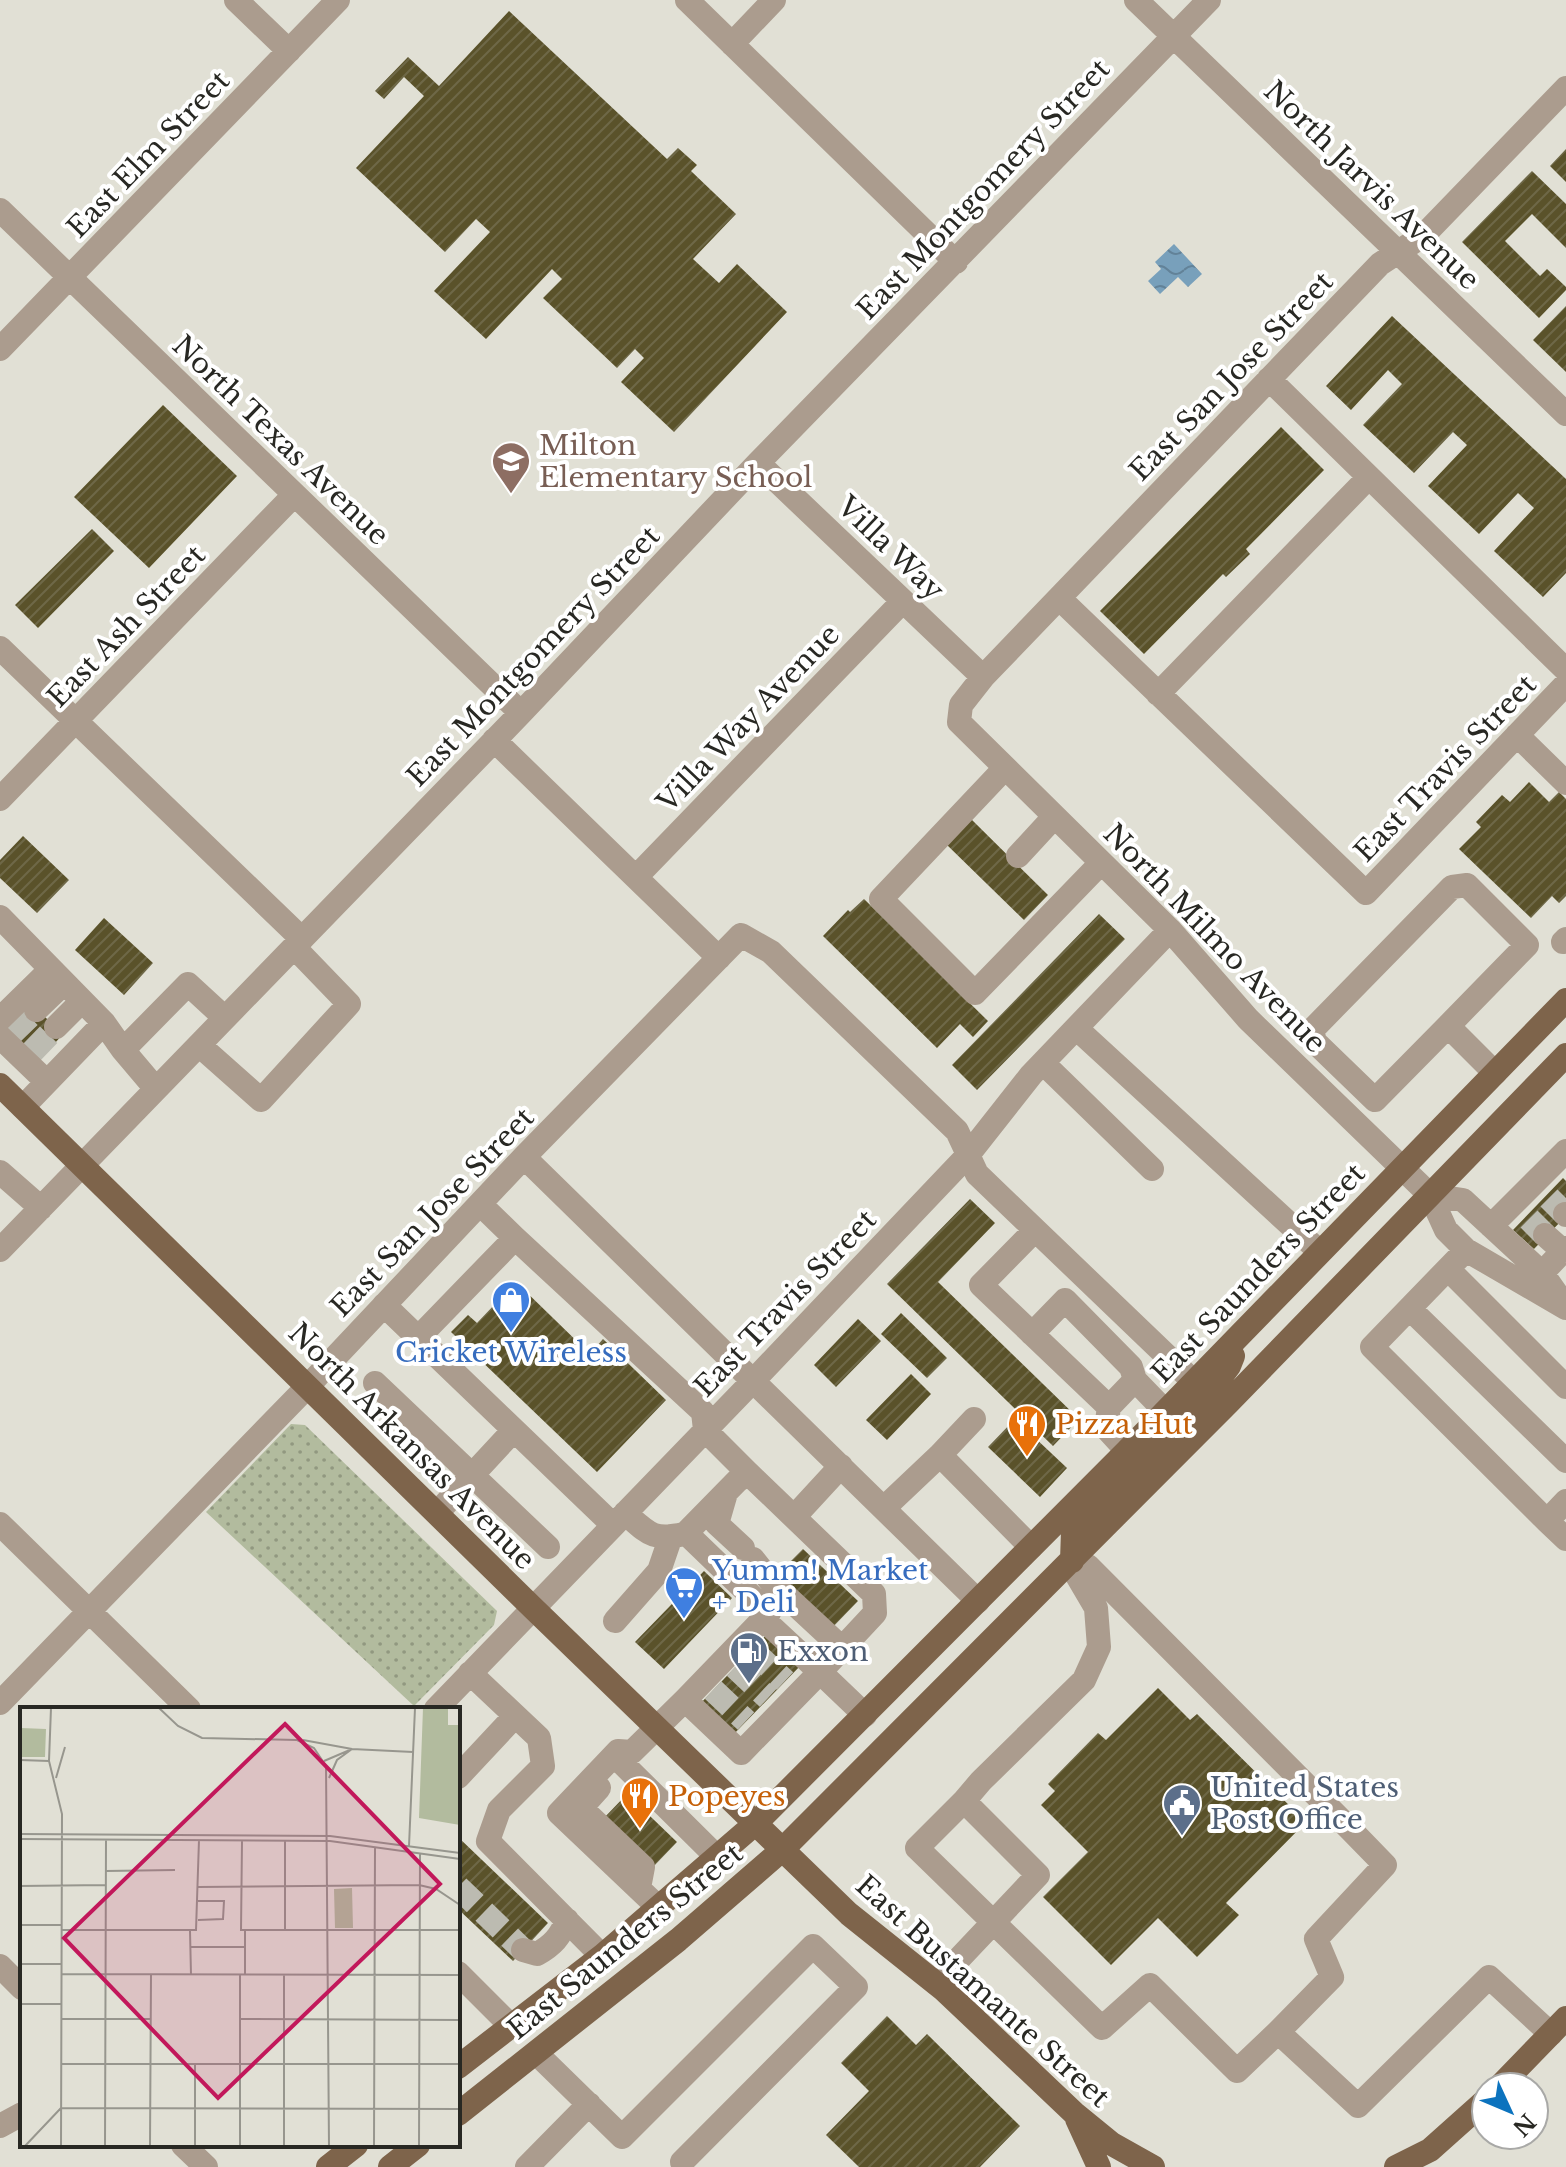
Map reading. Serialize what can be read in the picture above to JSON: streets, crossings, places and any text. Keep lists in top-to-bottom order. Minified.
{"streets":{"main road":["East Saunders Street","North Arkansas Avenue","East Bustamante Street"],"street":["East Elm Street","North Jarvis Avenue","East Montgomery Street","East San Jose Street","North Texas Avenue","Villa Way","East Ash Street","Villa Way Avenue","East Travis Street","North Milmo Avenue"]},"crossings":[["East Elm Street","North Texas Avenue"],["North Jarvis Avenue","East Montgomery Street"],["North Jarvis Avenue","East San Jose Street"],["East Montgomery Street","North Texas Avenue"],["East Montgomery Street","Villa Way"],["East Montgomery Street","North Arkansas Avenue"],["East San Jose Street","Villa Way"],["East San Jose Street","East Travis Street"],["East San Jose Street","North Milmo Avenue"],["East San Jose Street","North Arkansas Avenue"],["North Texas Avenue","East Ash Street"],["Villa Way","Villa Way Avenue"],["East Travis Street","North Milmo Avenue"],["East Travis Street","North Arkansas Avenue"],["North Milmo Avenue","East Saunders Street"],["East Saunders Street","North Arkansas Avenue"],["East Saunders Street","East Bustamante Street"],["North Arkansas Avenue","East Bustamante Street"]],"places":{"school or university":["Milton Elementary School"],"shop":["Cricket Wireless"],"restaurant":["Pizza Hut","Popeyes"],"supermarket":["Yumm! Market + Deli"],"fuel station":["Exxon"],"public building":["United States Post Office"]},"north":"bottom right"}
